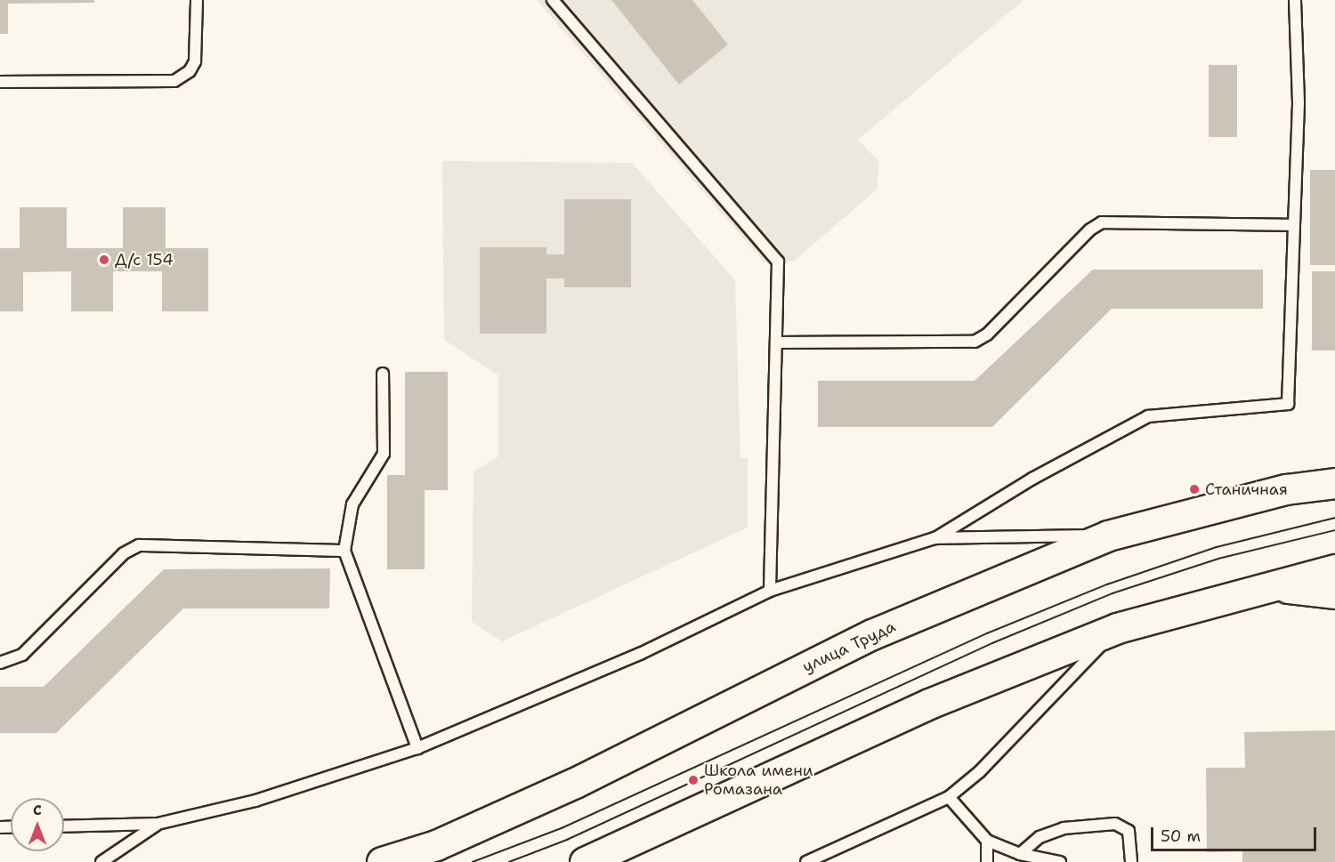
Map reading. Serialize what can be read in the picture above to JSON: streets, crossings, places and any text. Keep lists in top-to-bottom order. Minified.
{"streets":{"main road":["улица Труда"]},"places":["Д/с 154","Станичная","Школа имени Ромазана"],"scale_bar":"50 m","north":"top"}
